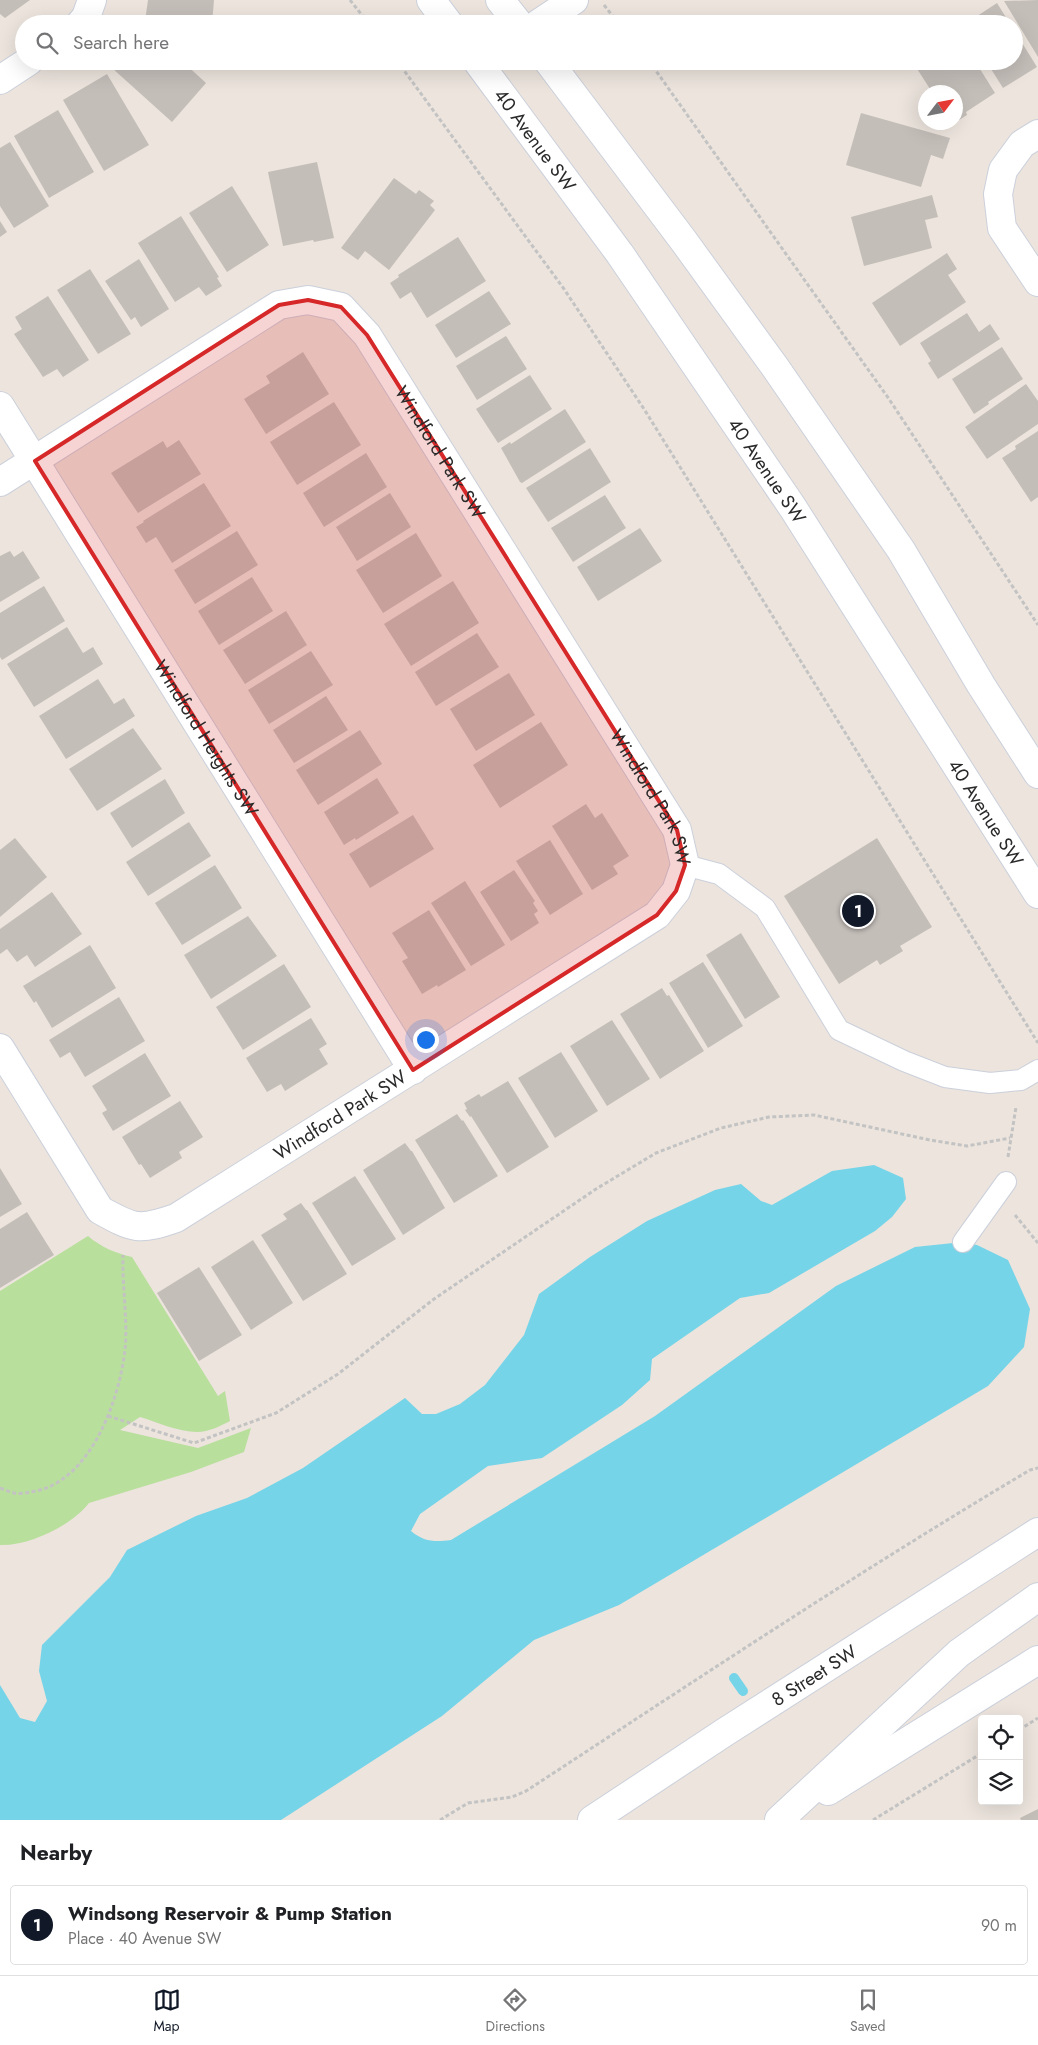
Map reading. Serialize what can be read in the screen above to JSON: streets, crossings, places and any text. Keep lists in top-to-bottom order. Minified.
{"streets":{"main road":["40 Avenue SW","Windford Park SW","Windford Heights SW","8 Street SW"]},"crossings":[["Windford Park SW","Windford Heights SW"]],"north":"top right","page":{"search":"Search here","pins":"1","heading":"Nearby","list":[{"mark":"1","name":"Windsong Reservoir & Pump Station","note":"Place · 40 Avenue SW","value":"90 m"}],"nav":["Map","Directions","Saved"]}}
